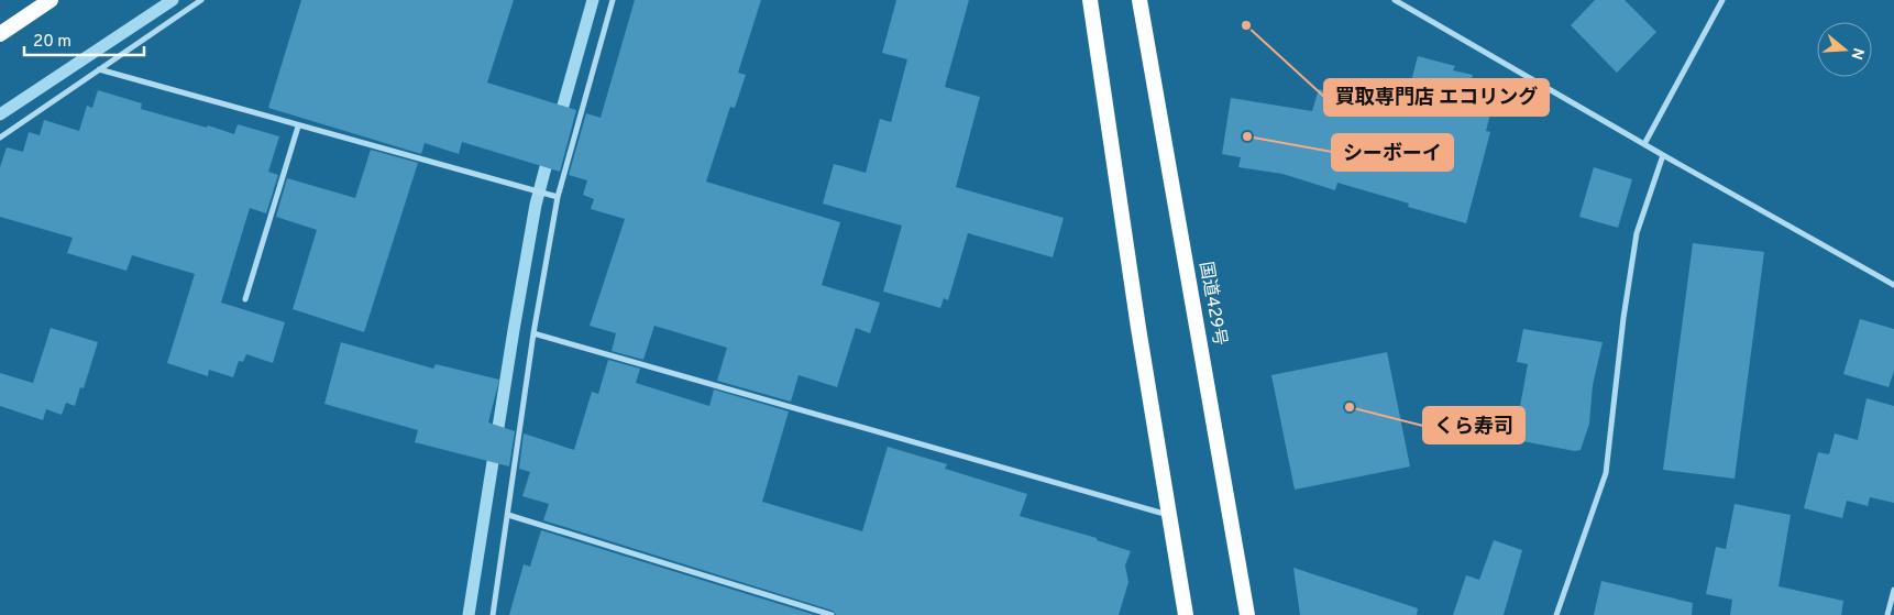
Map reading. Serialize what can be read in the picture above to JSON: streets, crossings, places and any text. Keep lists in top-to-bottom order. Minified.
{"streets":{"highway":["国道429号"]},"places":["買取専門店 エコリング","シーボーイ","くら寿司"],"scale_bar":"20 m","north":"right"}
